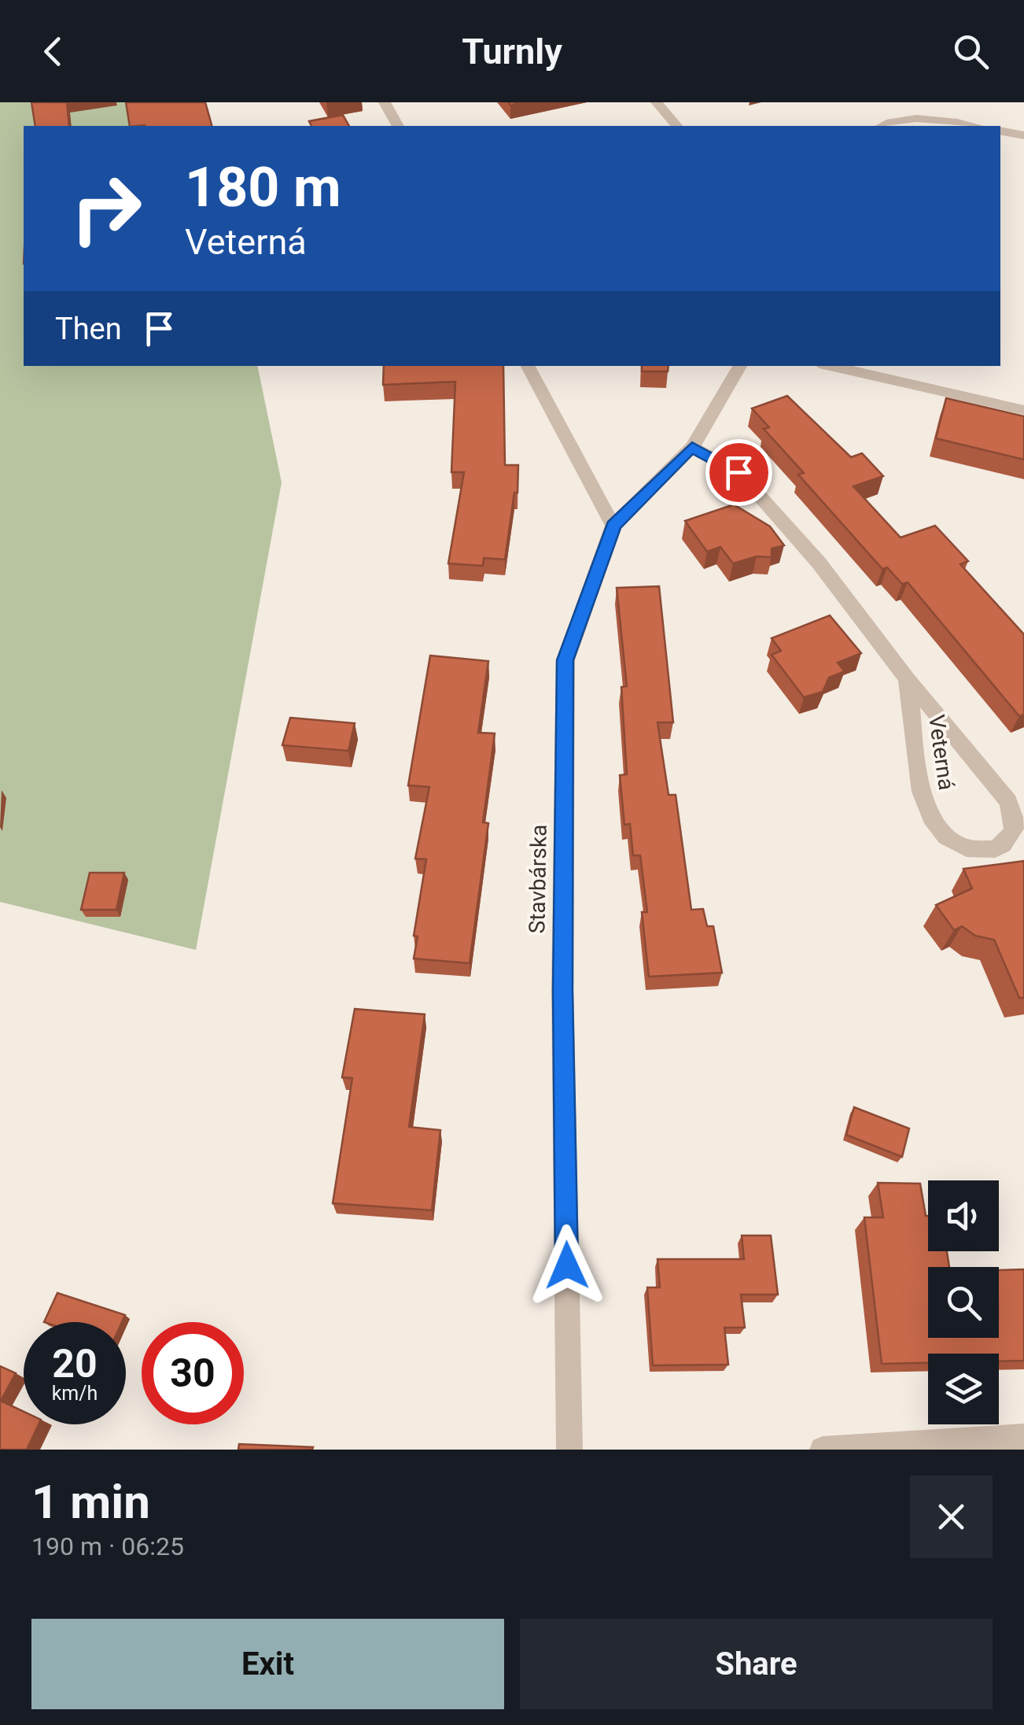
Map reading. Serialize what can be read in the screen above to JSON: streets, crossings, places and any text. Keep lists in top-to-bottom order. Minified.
{"streets":{"street":["Veterná","Stavbárska"]},"crossings":[["Veterná","Stavbárska"]],"page":{"header":"Turnly","turn":["180 m","Veterná"],"then":"Then","speed":"20 km/h","limit":"30","heading":["1 min","190 m · 06:25"],"buttons":["Exit","Share"]}}
